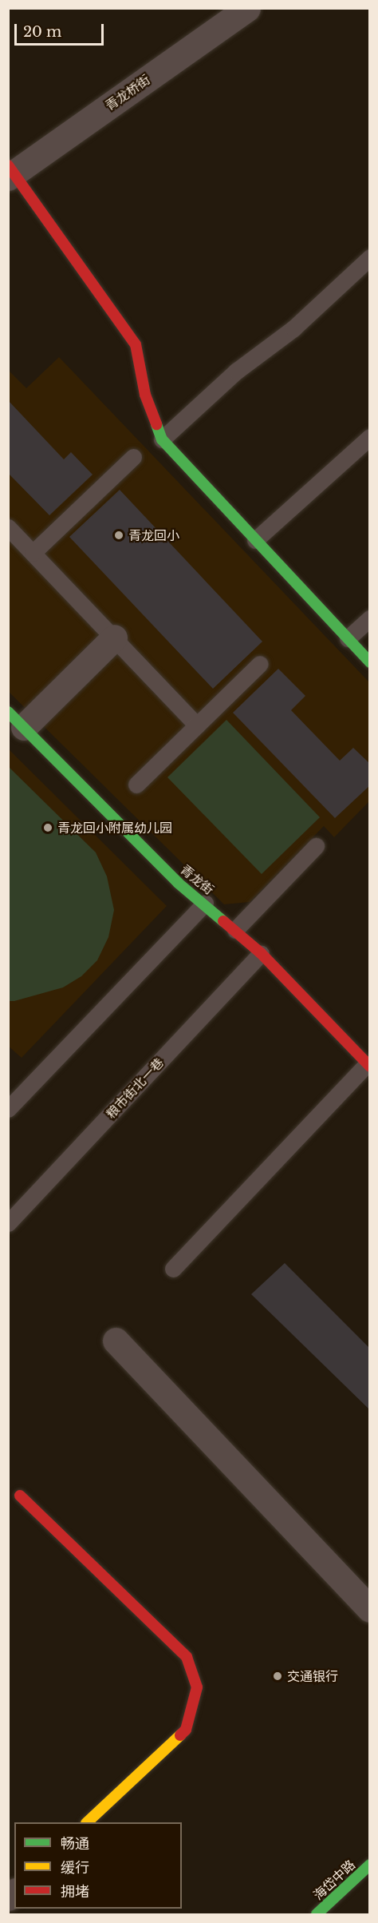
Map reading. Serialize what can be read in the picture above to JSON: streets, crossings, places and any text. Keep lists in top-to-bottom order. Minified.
{"streets":{"street":["青龙桥街","青龙街","海岱中路"],"lane":["粮市街北一巷"]},"crossings":[["青龙街","粮市街北一巷"]],"places":["青龙回小","青龙回小附属幼儿园","交通银行"],"legend":["畅通","缓行","拥堵"],"scale_bar":"20 m"}
